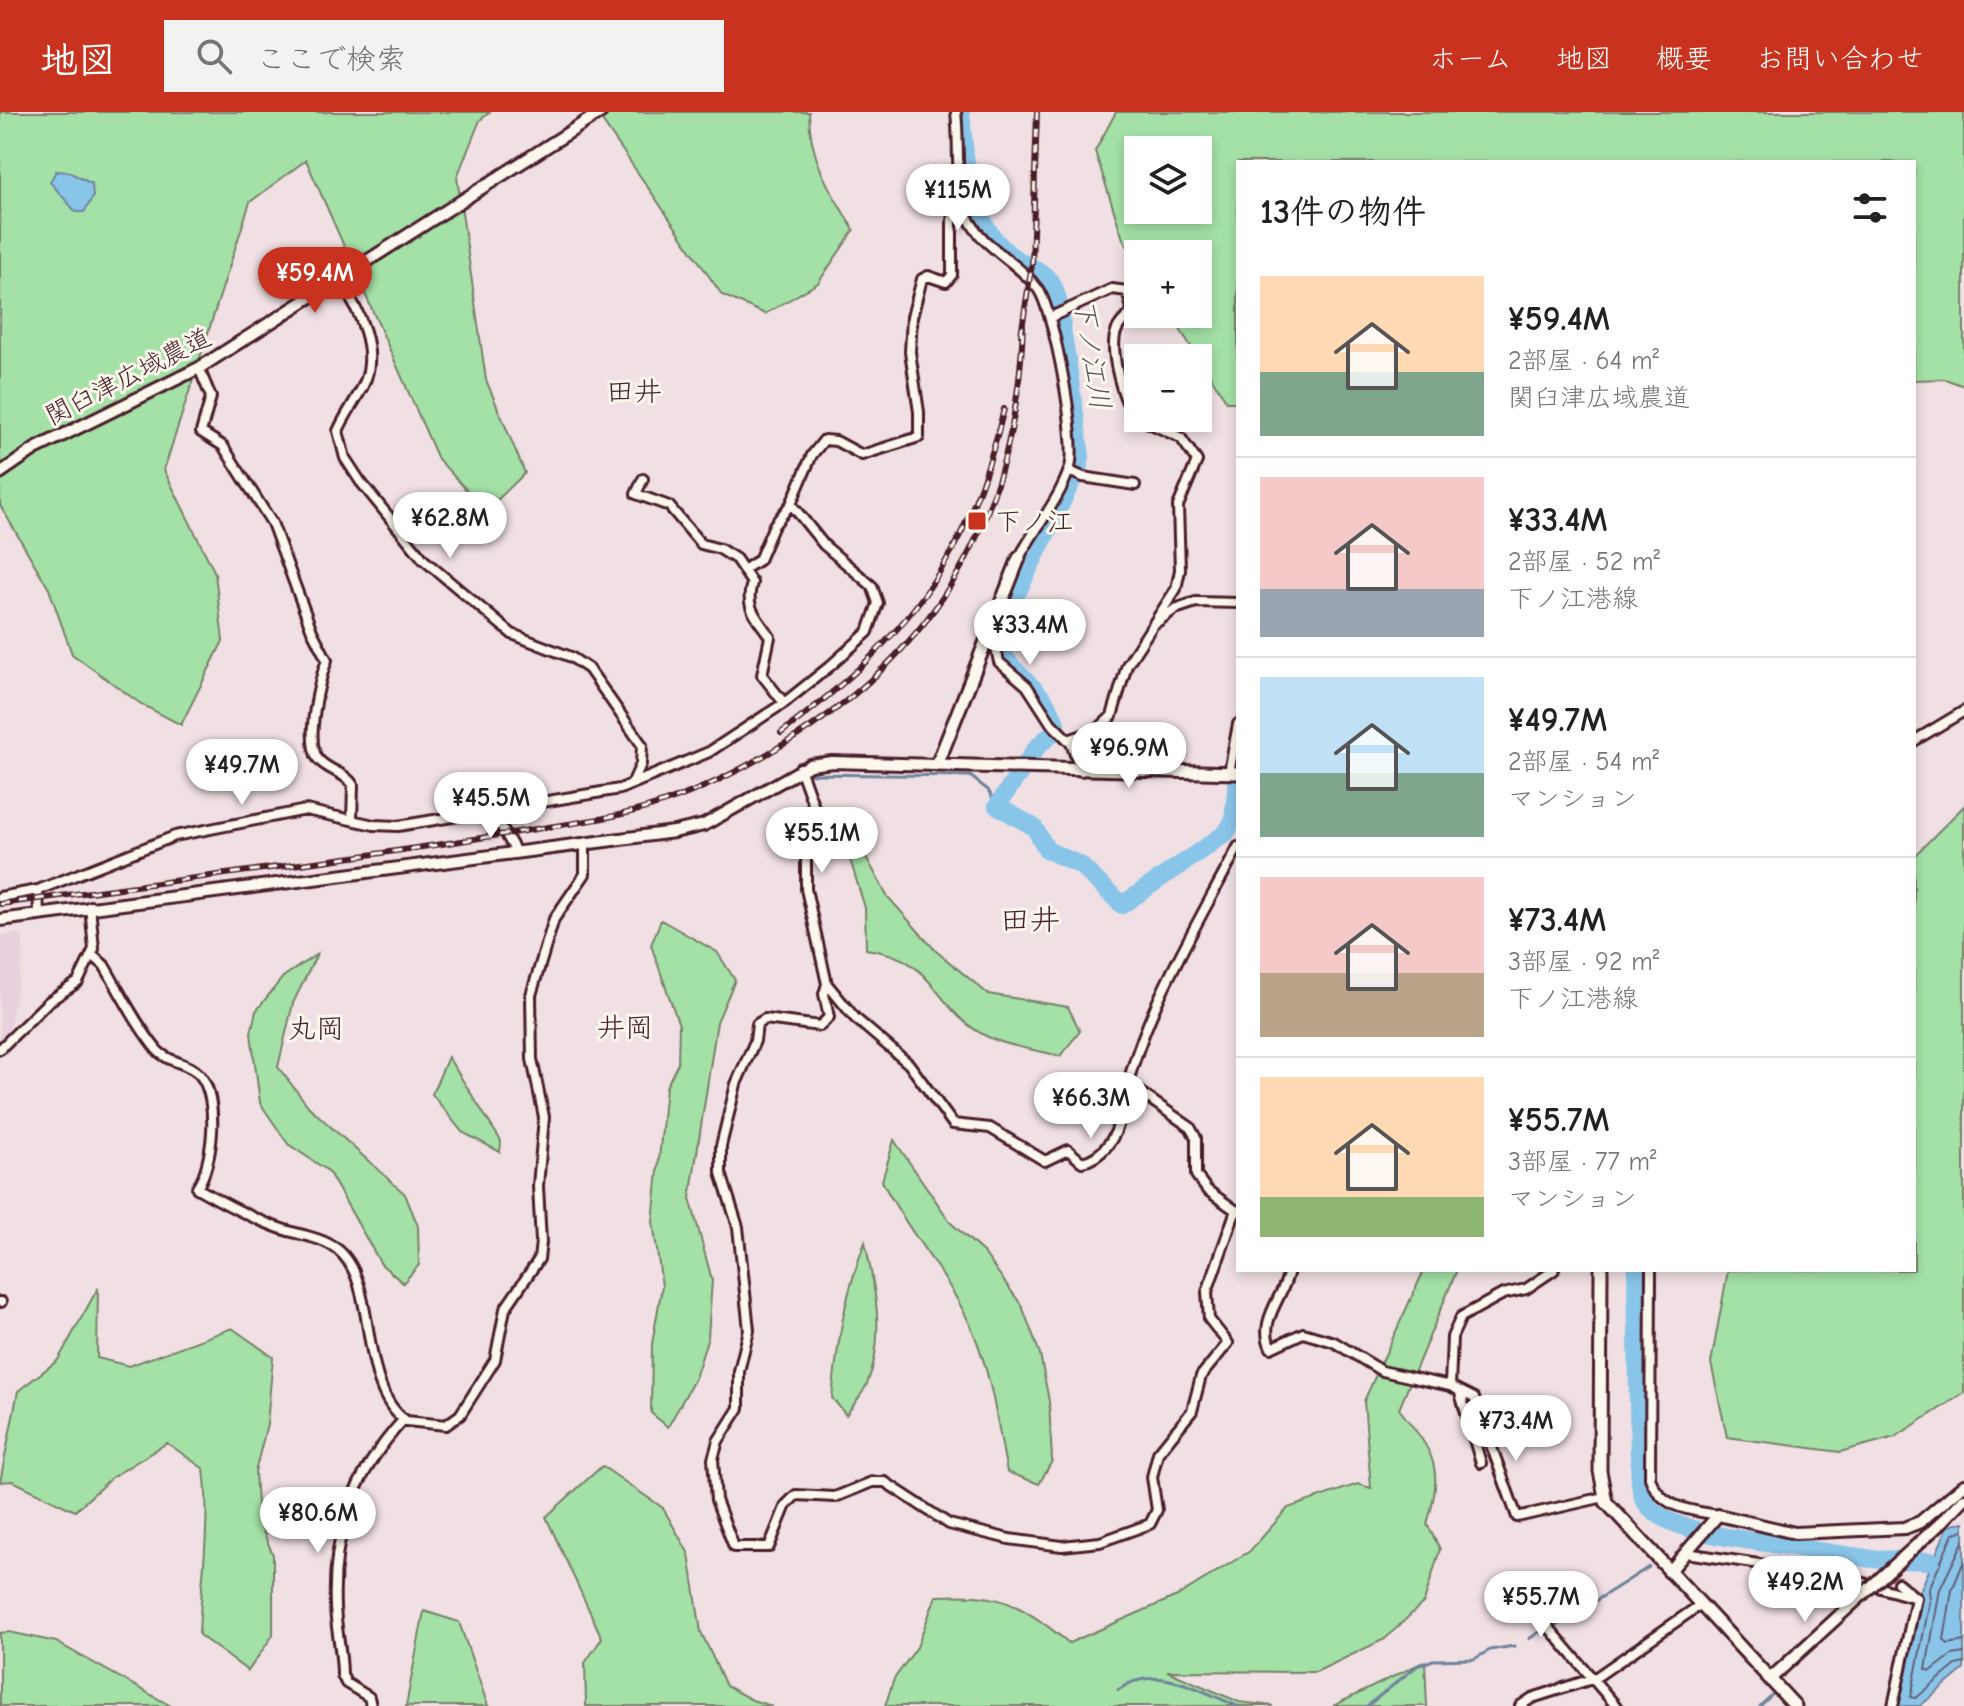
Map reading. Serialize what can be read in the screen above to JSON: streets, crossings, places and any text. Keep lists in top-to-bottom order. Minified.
{"streets":{"street":["関臼津広域農道"]},"districts":["田井","田井","井岡","丸岡"],"water":["下ノ江川"],"places":{"transit":["下ノ江"]},"page":{"header":"地図","search":"ここで検索","nav":["ホーム","地図","概要","お問い合わせ"],"map_buttons":["+","−"],"heading":"13件の物件","price":["¥115M","¥59.4M","¥62.8M","¥33.4M","¥96.9M","¥49.7M","¥45.5M","¥55.1M","¥66.3M","¥73.4M","¥80.6M","¥49.2M","¥55.7M"],"list":[{"name":"¥59.4M","note":"2部屋 · 64 m² · 関臼津広域農道"},{"name":"¥33.4M","note":"2部屋 · 52 m² · 下ノ江港線"},{"name":"¥49.7M","note":"2部屋 · 54 m² · マンション"},{"name":"¥73.4M","note":"3部屋 · 92 m² · 下ノ江港線"},{"name":"¥55.7M","note":"3部屋 · 77 m² · マンション"}]}}
